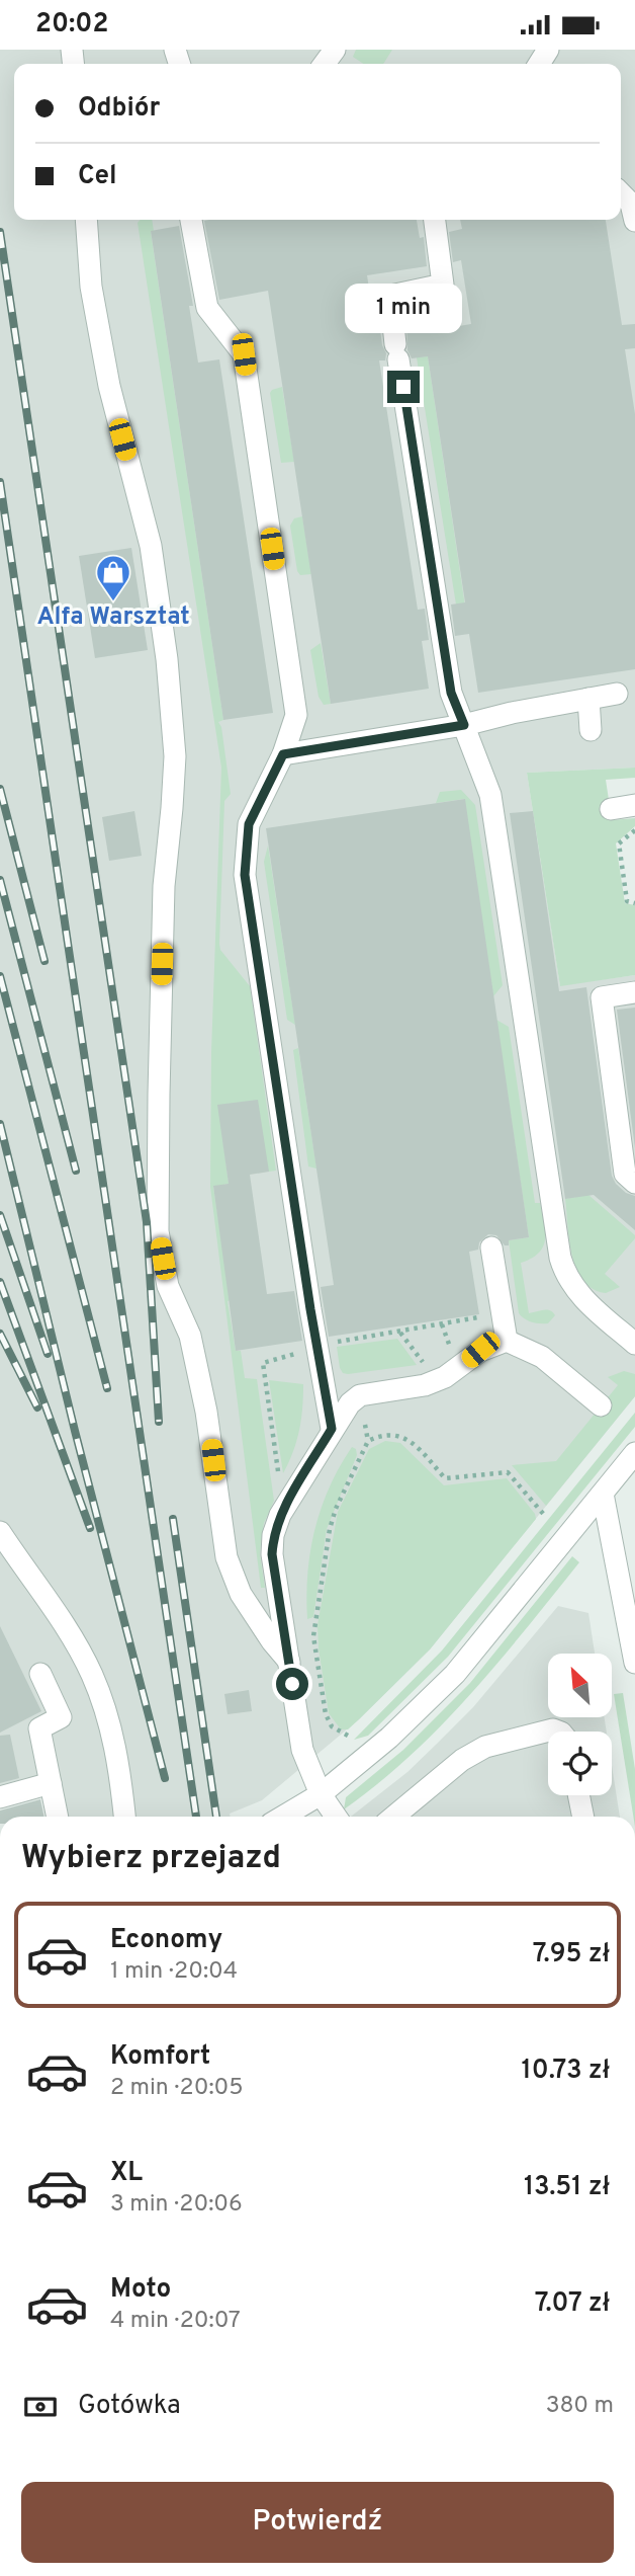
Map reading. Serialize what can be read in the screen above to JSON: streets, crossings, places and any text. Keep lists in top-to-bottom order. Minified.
{"places":{"shop":["Alfa Warsztat"]},"north":"top left","page":{"status":"20:02","banner":["Odbiór","Cel"],"bubble":"1 min","heading":"Wybierz przejazd","list":[{"name":"Economy","note":"1 min · 20:04","value":"7.95 zł"},{"name":"Komfort","note":"2 min · 20:05","value":"10.73 zł"},{"name":"XL","note":"3 min · 20:06","value":"13.51 zł"},{"name":"Moto","note":"4 min · 20:07","value":"7.07 zł"}],"pay":["Gotówka","380 m"],"buttons":"Potwierdź"}}
